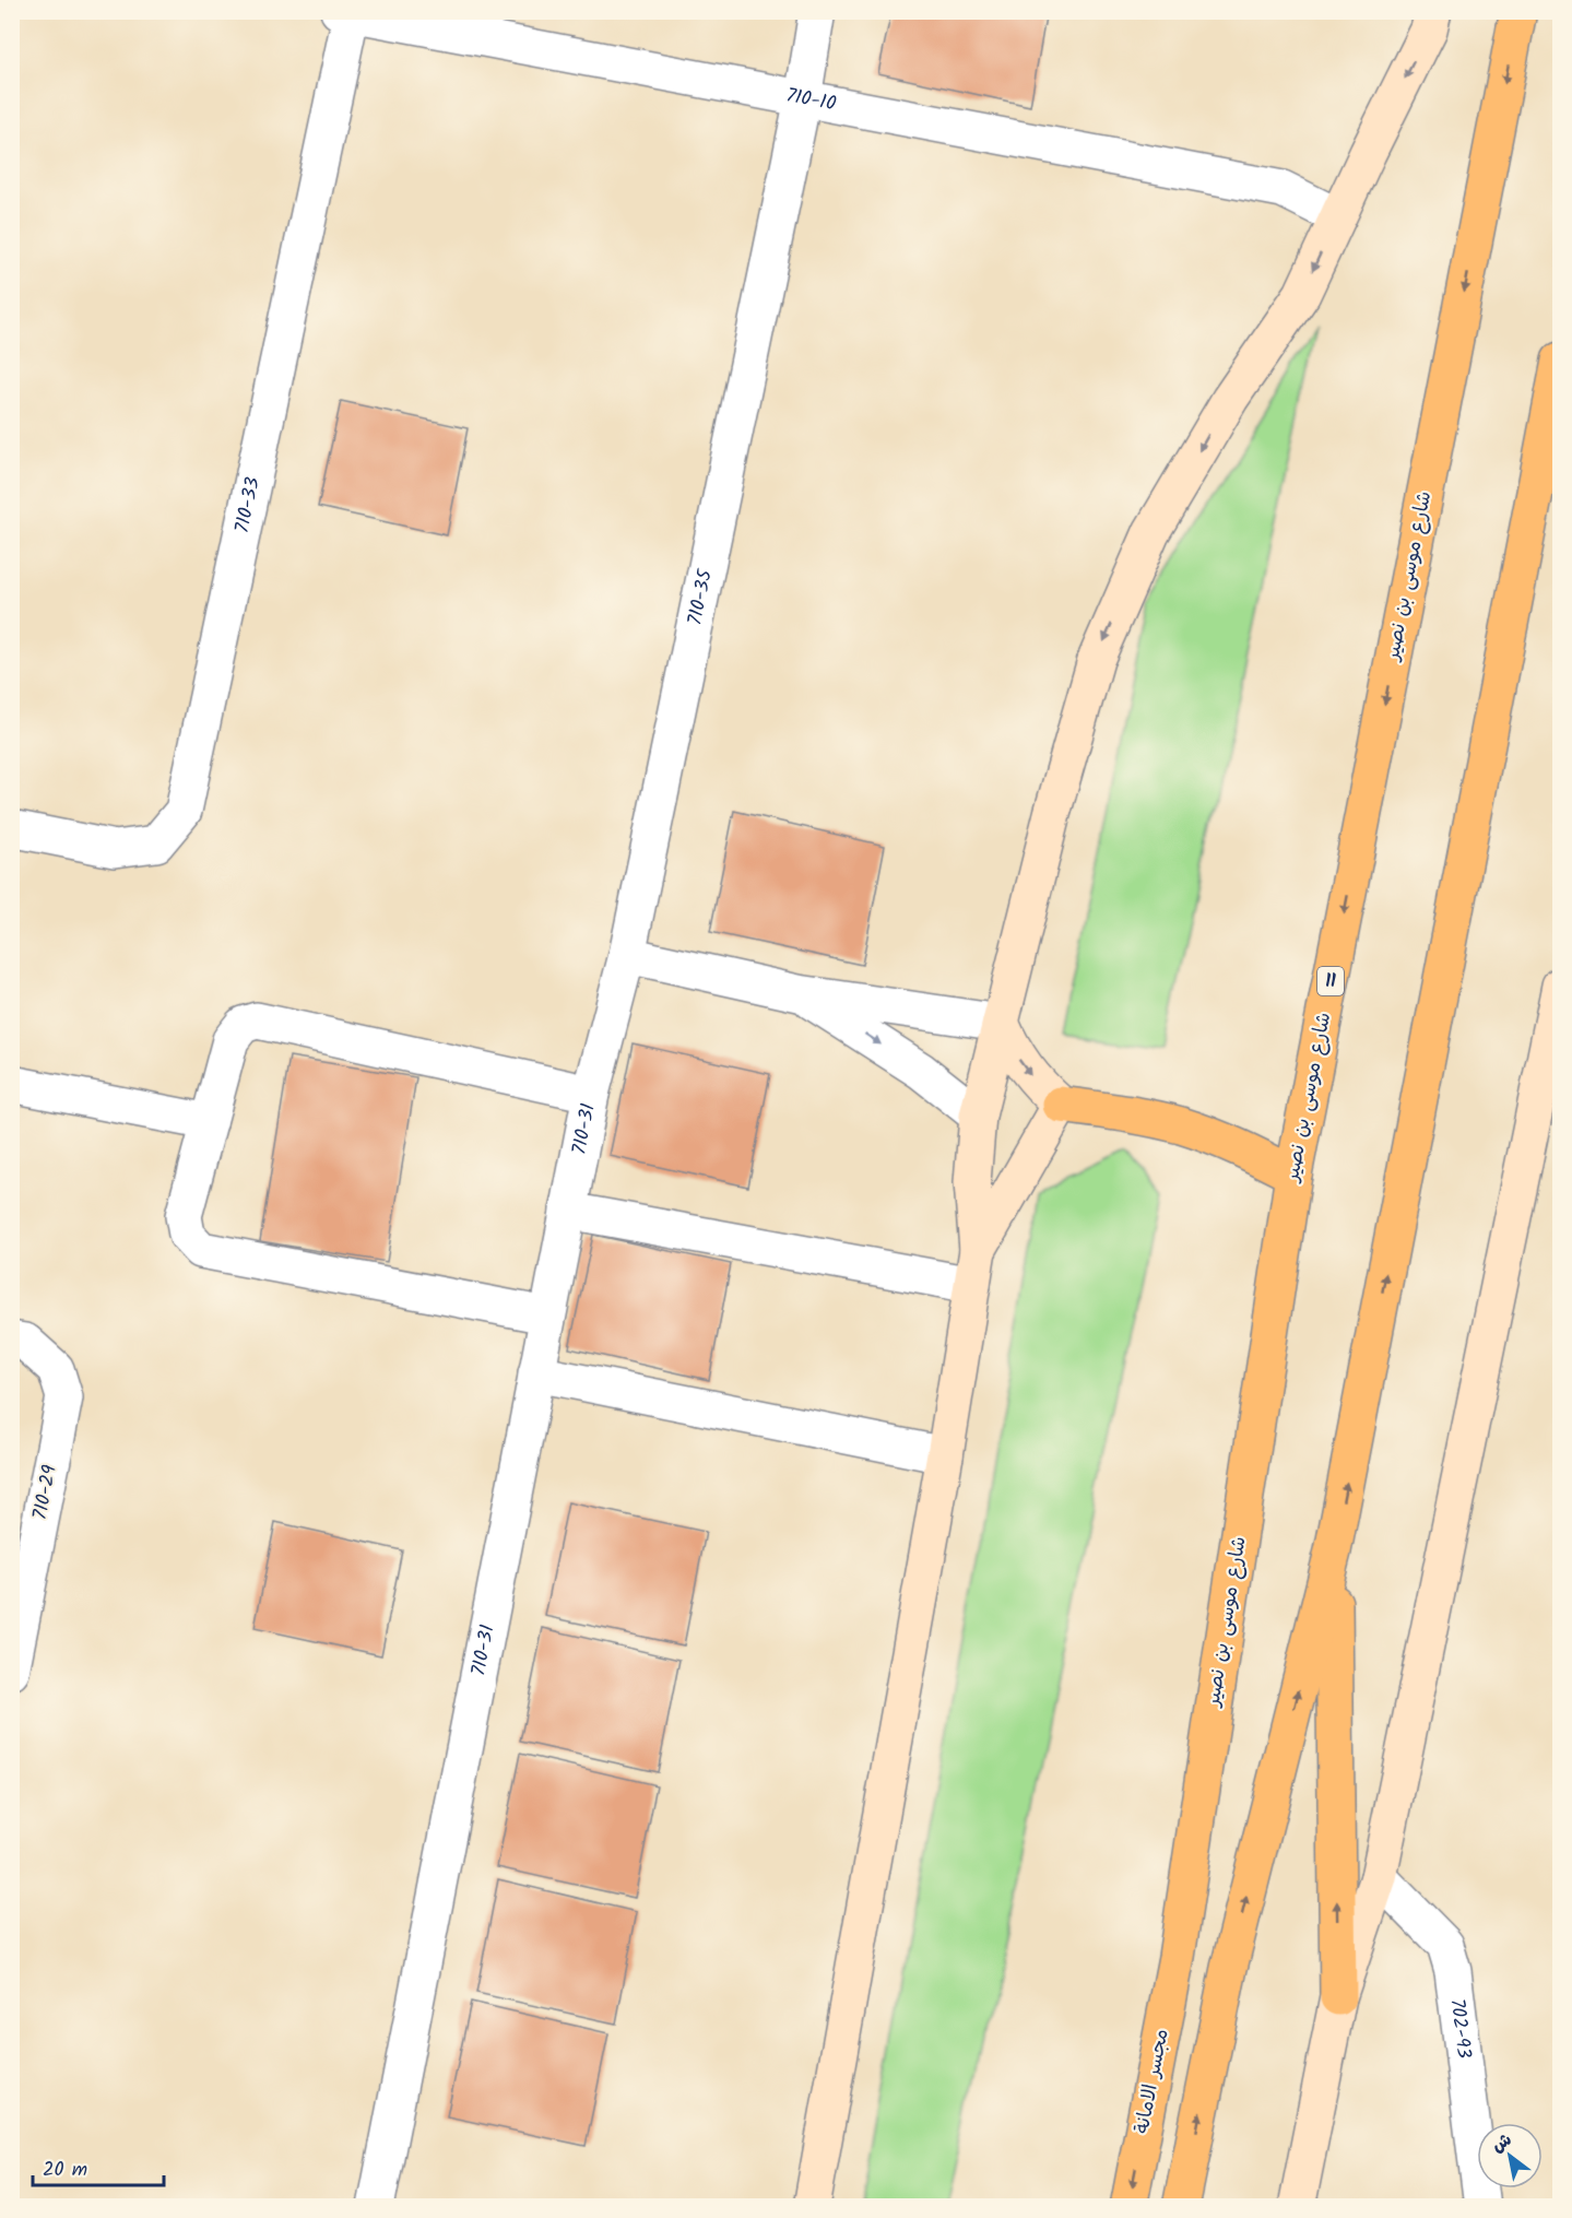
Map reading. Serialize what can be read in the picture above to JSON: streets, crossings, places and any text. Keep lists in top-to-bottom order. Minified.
{"streets":{"main road":["شارع موسى بن نصير","11","مجسر الامانة"],"street":["710-10","710-33","710-35","710-31","710-29","702-93"]},"crossings":[["710-10","710-33"],["710-10","710-35"],["شارع موسى بن نصير","مجسر الامانة"],["710-35","710-31"]],"scale_bar":"20 m","north":"top left"}
